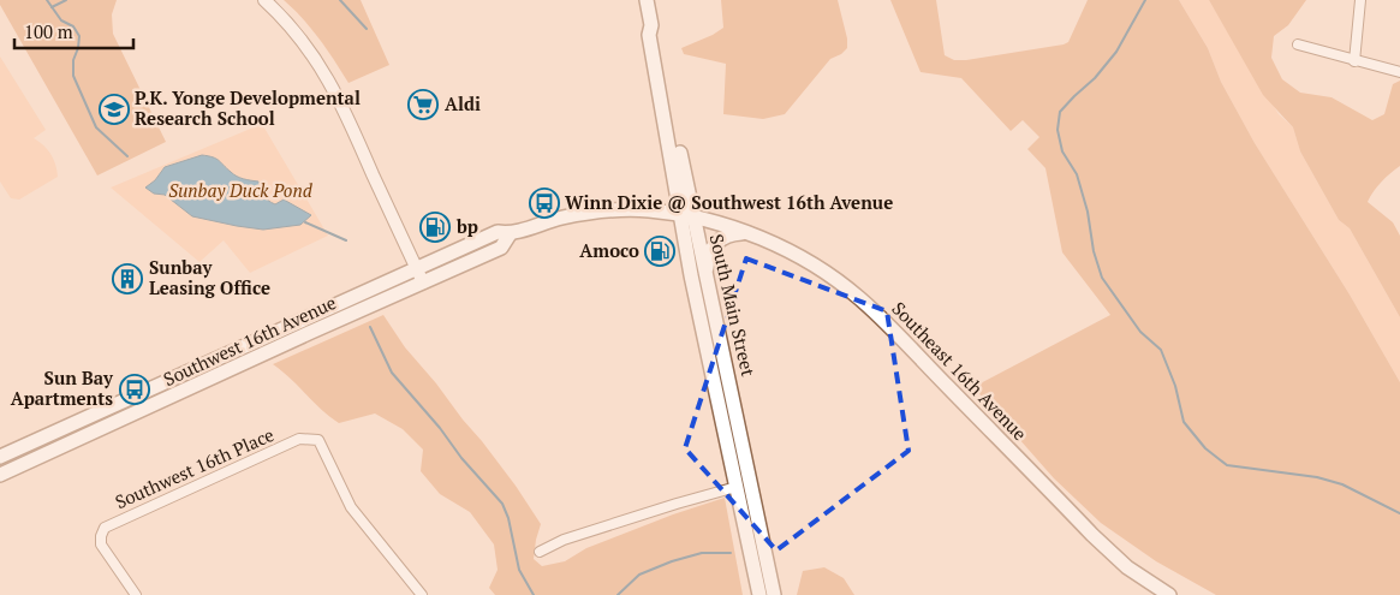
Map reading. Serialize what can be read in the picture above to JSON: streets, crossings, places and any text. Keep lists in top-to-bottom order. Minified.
{"streets":{"main road":["South Main Street","Southwest 16th Avenue","Southeast 16th Avenue"],"street":["Southwest 16th Place"]},"crossings":[["South Main Street","Southwest 16th Avenue"],["South Main Street","Southeast 16th Avenue"],["Southwest 16th Avenue","Southeast 16th Avenue"]],"parks":["Sunbay Duck Pond"],"places":{"supermarket":["Aldi"],"school or university":["P.K. Yonge Developmental Research School"],"bus stop":["Winn Dixie @ Southwest 16th Avenue","Sun Bay Apartments"],"fuel station":["bp","Amoco"],"building":["Sunbay Leasing Office"]},"scale_bar":"100 m"}
